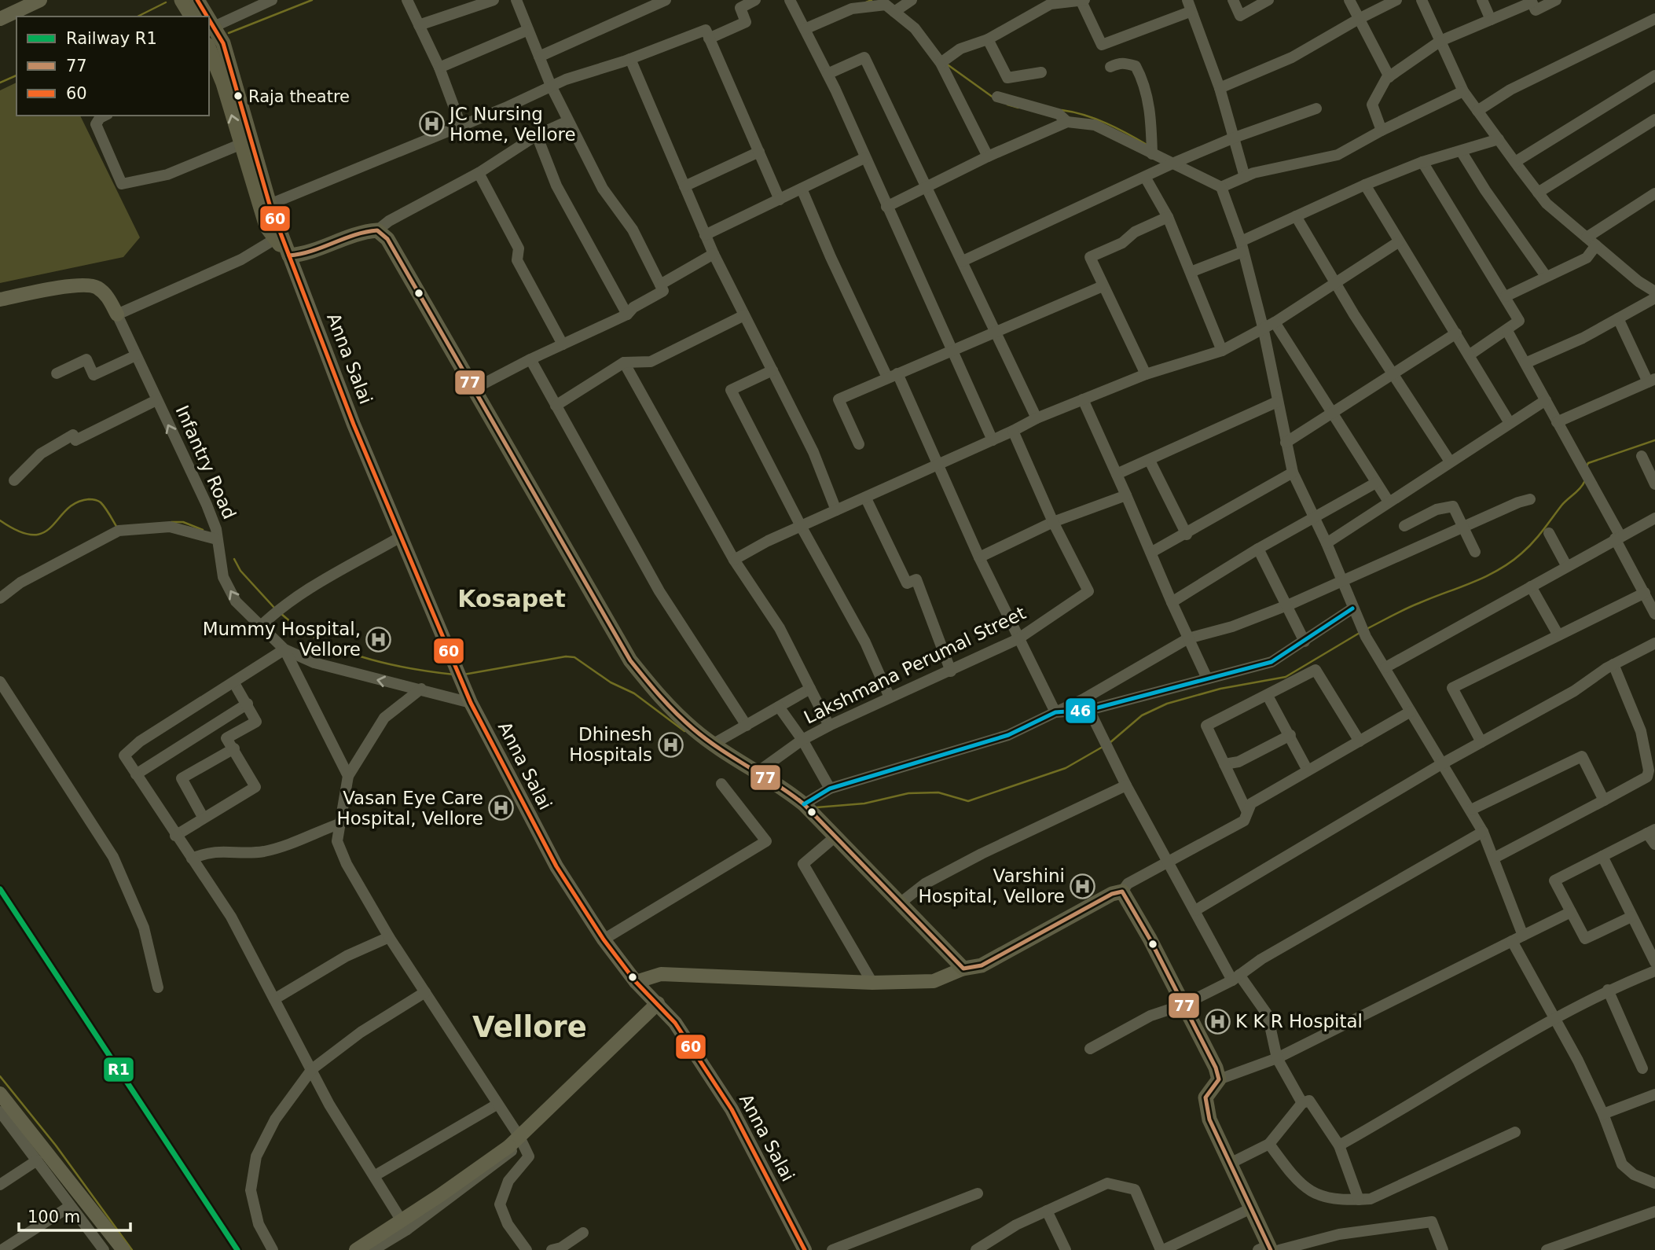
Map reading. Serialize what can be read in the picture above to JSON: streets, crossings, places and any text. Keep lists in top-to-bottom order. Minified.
{"streets":{"highway":["Anna Salai"],"main road":["Infantry Road"],"street":["Lakshmana Perumal Street"]},"crossings":[["Anna Salai","Infantry Road"]],"one_way":["Infantry Road"],"districts":["Kosapet","Vellore"],"places":{"other":["Raja theatre"],"hospital":["JC Nursing Home, Vellore","Mummy Hospital, Vellore","Dhinesh Hospitals","Vasan Eye Care Hospital, Vellore","Varshini Hospital, Vellore","K K R Hospital"]},"lines":["transit line 60","transit line 77","transit line 46","rail line R1"],"legend":["Railway R1","77","60"],"scale_bar":"100 m"}
